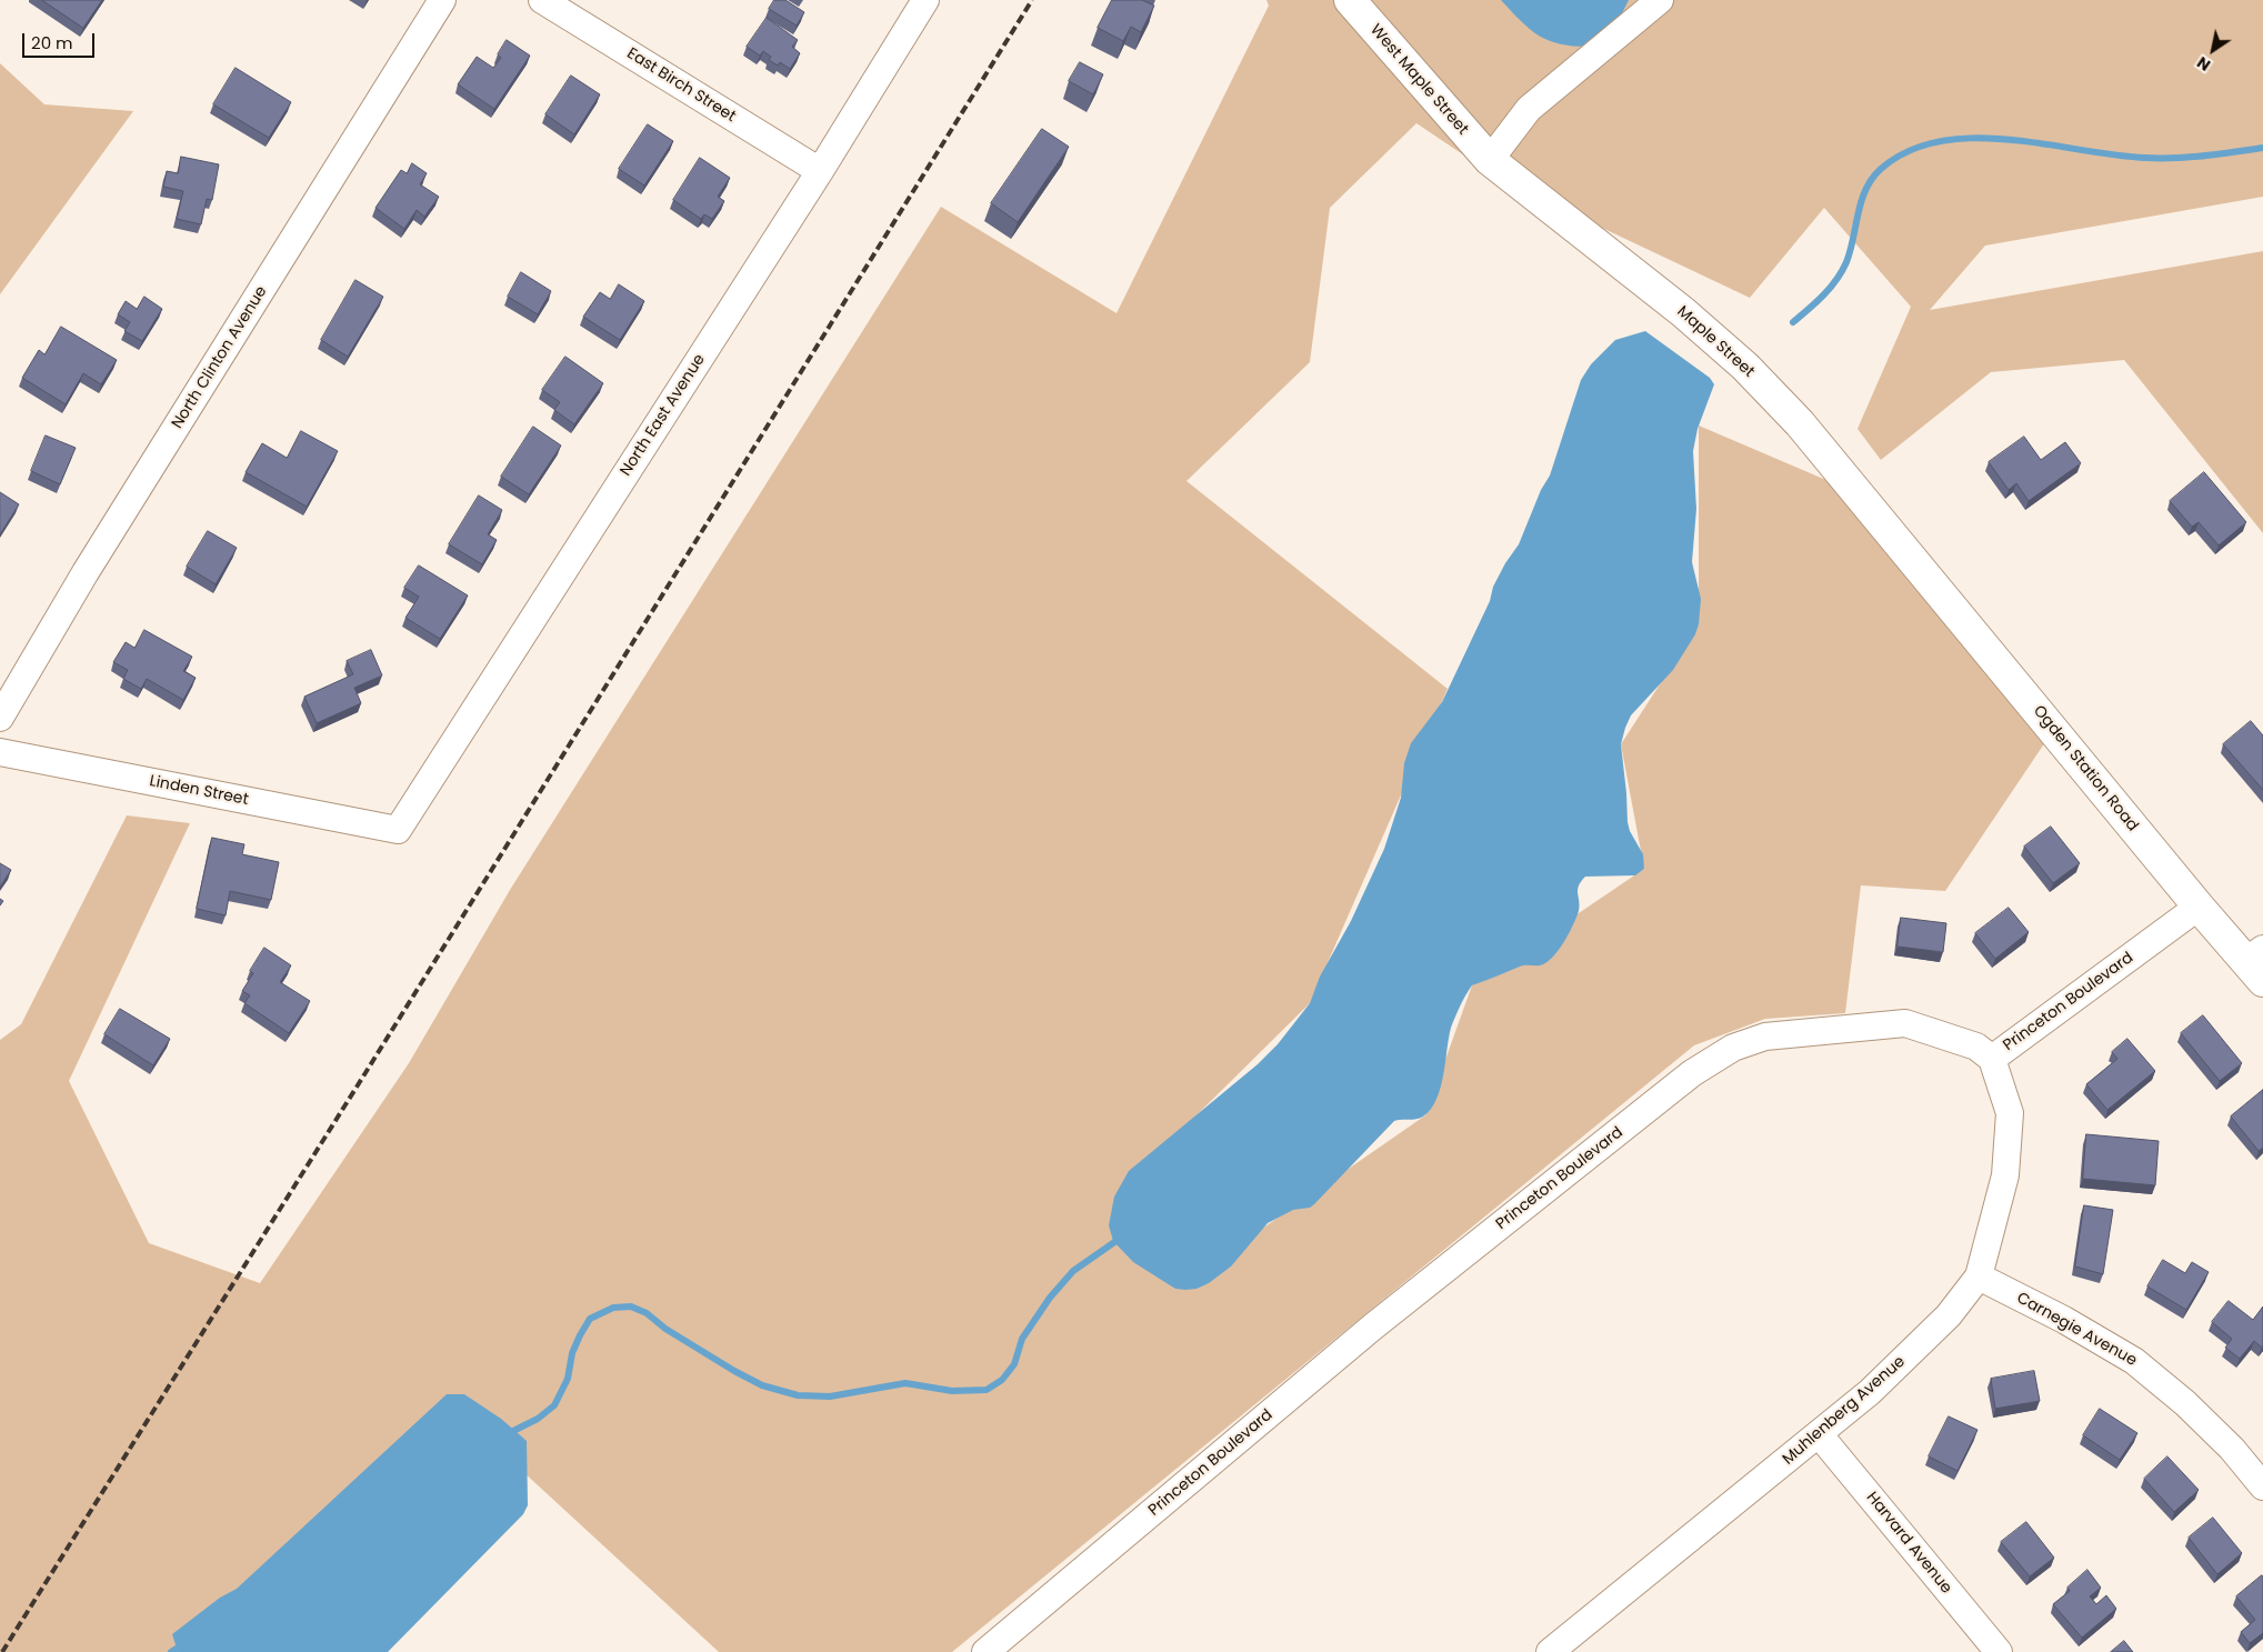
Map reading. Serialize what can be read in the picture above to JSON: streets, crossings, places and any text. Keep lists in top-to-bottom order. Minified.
{"streets":{"street":["West Maple Street","East Birch Street","Maple Street","North Clinton Avenue","North East Avenue","Ogden Station Road","Linden Street","Princeton Boulevard","Carnegie Avenue","Muhlenberg Avenue","Harvard Avenue"]},"crossings":[["West Maple Street","Maple Street"],["East Birch Street","North East Avenue"],["Maple Street","Ogden Station Road"],["North East Avenue","Linden Street"],["Ogden Station Road","Princeton Boulevard"],["Princeton Boulevard","Muhlenberg Avenue"],["Carnegie Avenue","Muhlenberg Avenue"],["Muhlenberg Avenue","Harvard Avenue"]],"scale_bar":"20 m","north":"bottom left"}
